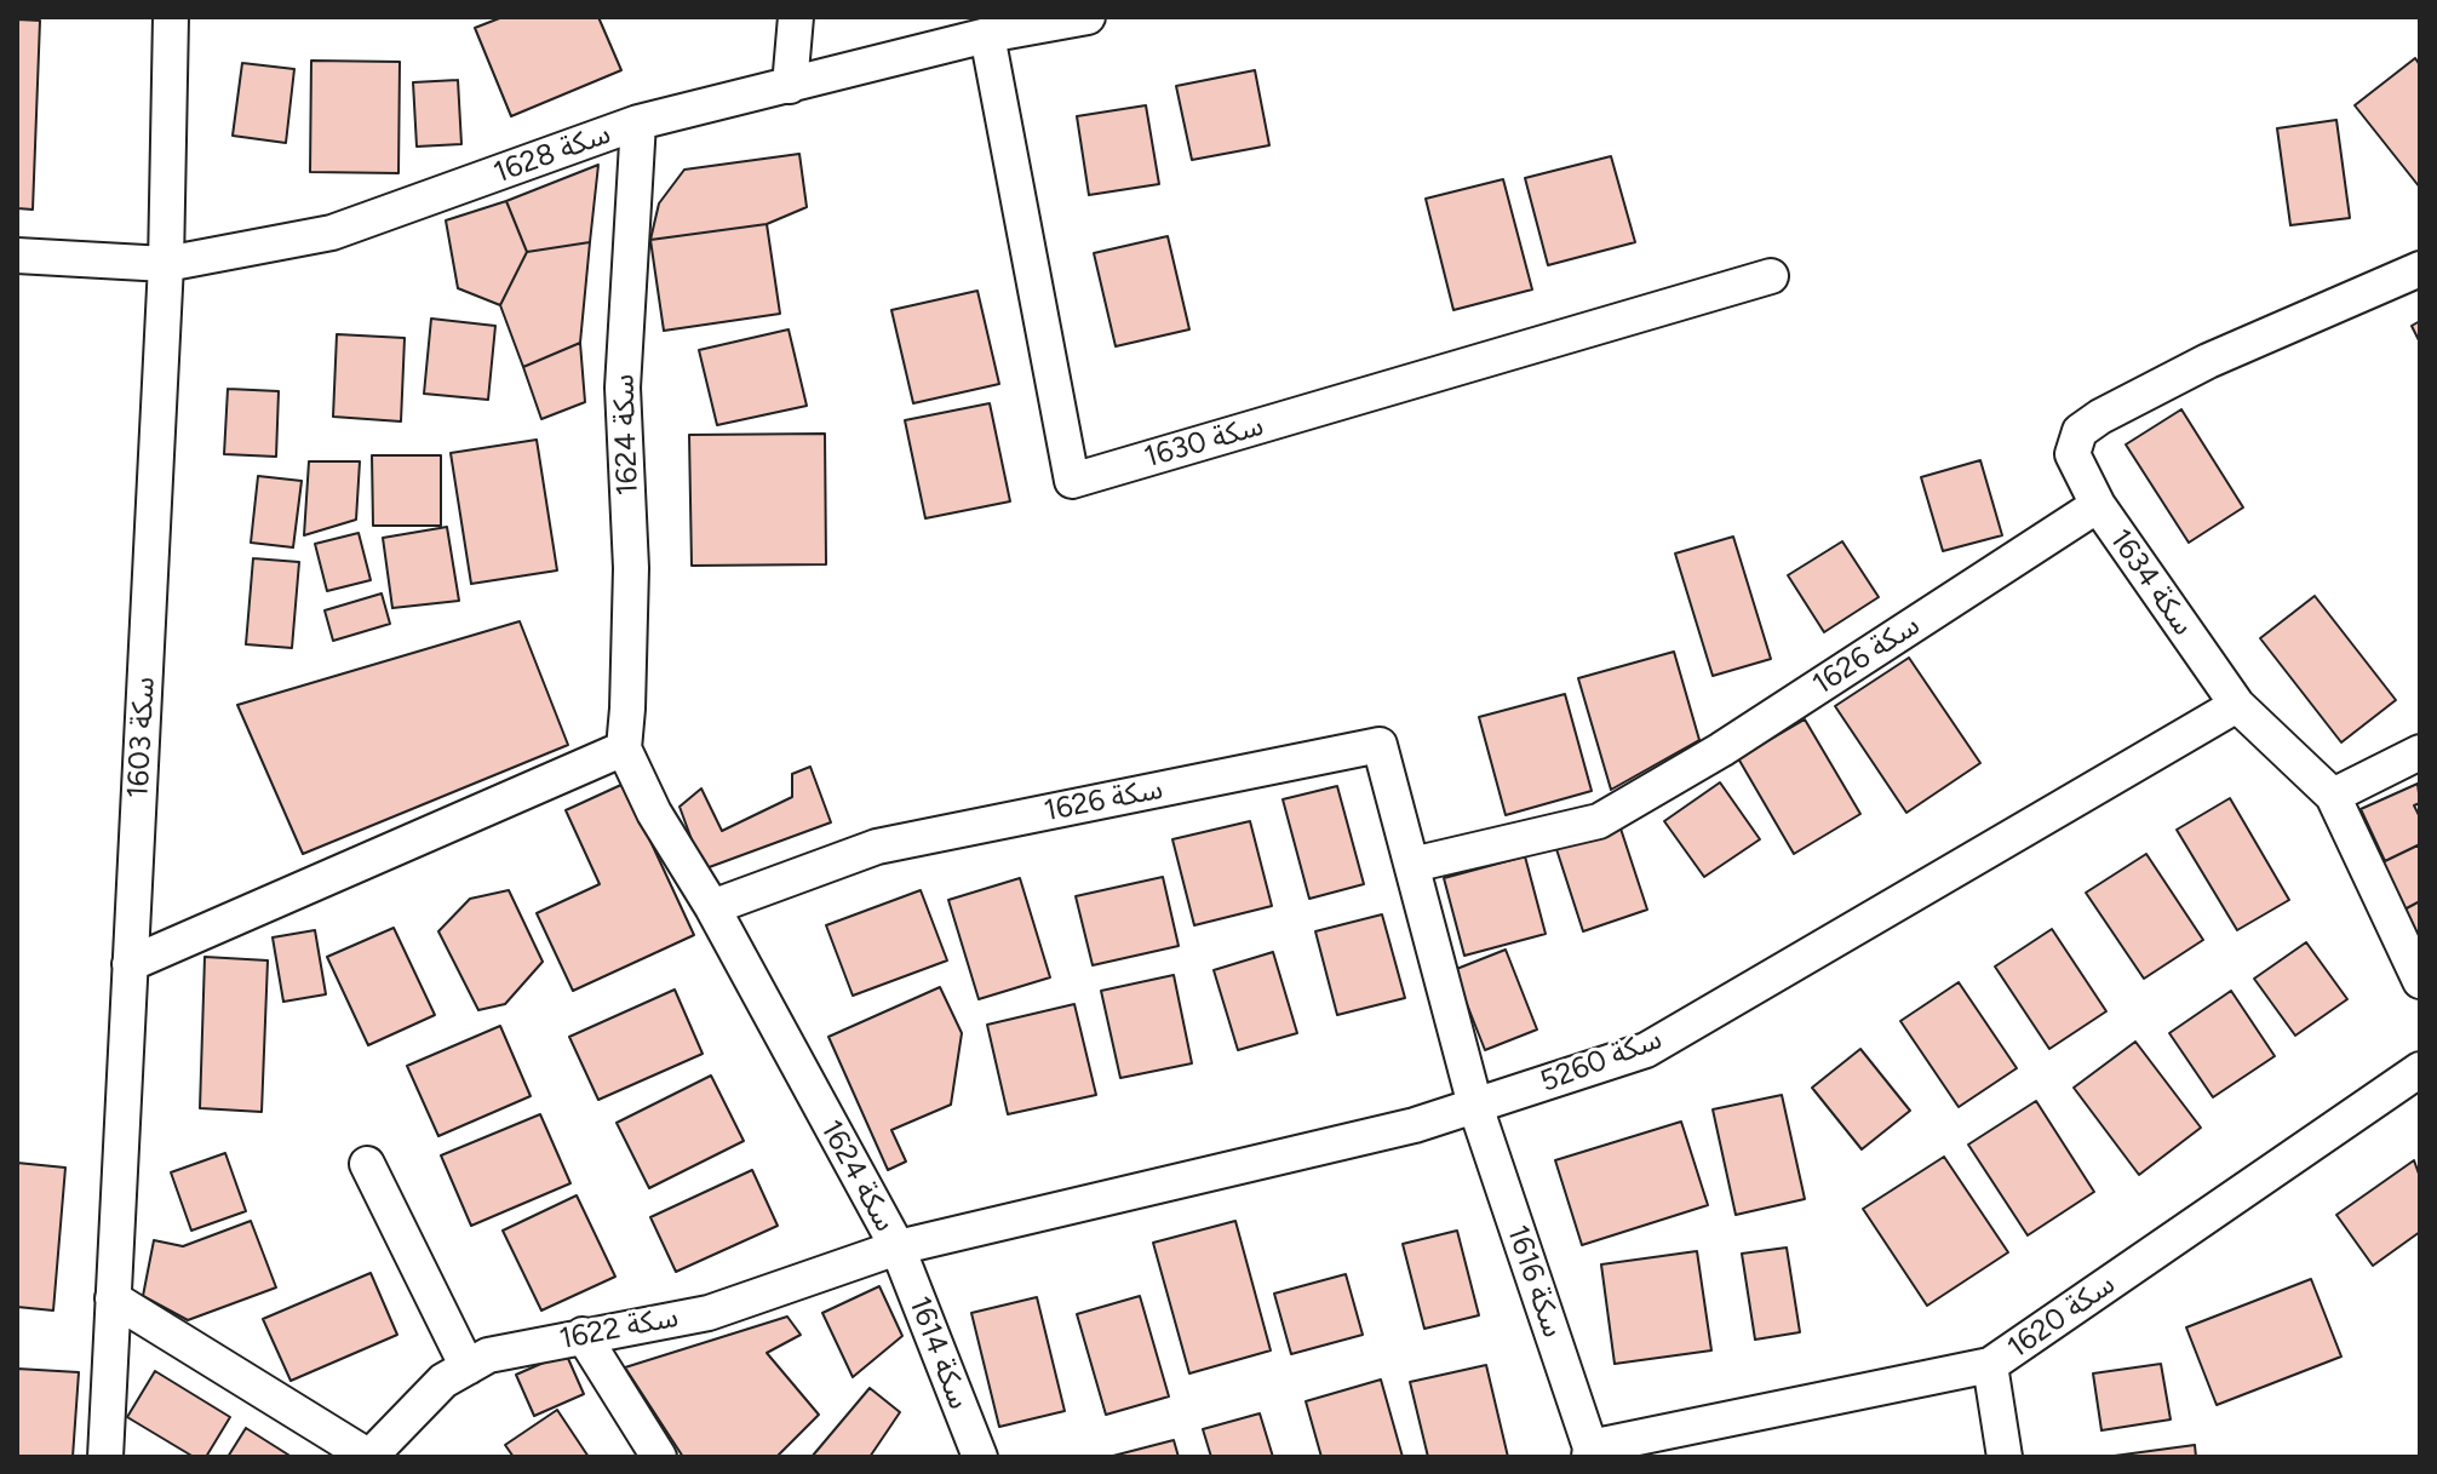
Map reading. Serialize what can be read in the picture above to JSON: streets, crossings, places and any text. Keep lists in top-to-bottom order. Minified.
{"streets":{"street":["سكة 1628","سكة 1624","سكة 1630","سكة 1634","سكة 1626","سكة 1603","سكة 5260","سكة 1616","سكة 1620","سكة 1622","سكة 1614"]},"crossings":[["سكة 1628","سكة 1624"],["سكة 1628","سكة 1630"],["سكة 1628","سكة 1603"],["سكة 1624","سكة 1626"],["سكة 1624","سكة 5260"],["سكة 1624","سكة 1622"],["سكة 1624","سكة 1614"],["سكة 1634","سكة 1626"],["سكة 1634","سكة 5260"],["سكة 1626","سكة 5260"],["سكة 1626","سكة 1616"],["سكة 5260","سكة 1616"],["سكة 5260","سكة 1622"],["سكة 5260","سكة 1614"],["سكة 1616","سكة 1620"],["سكة 1622","سكة 1614"]]}
